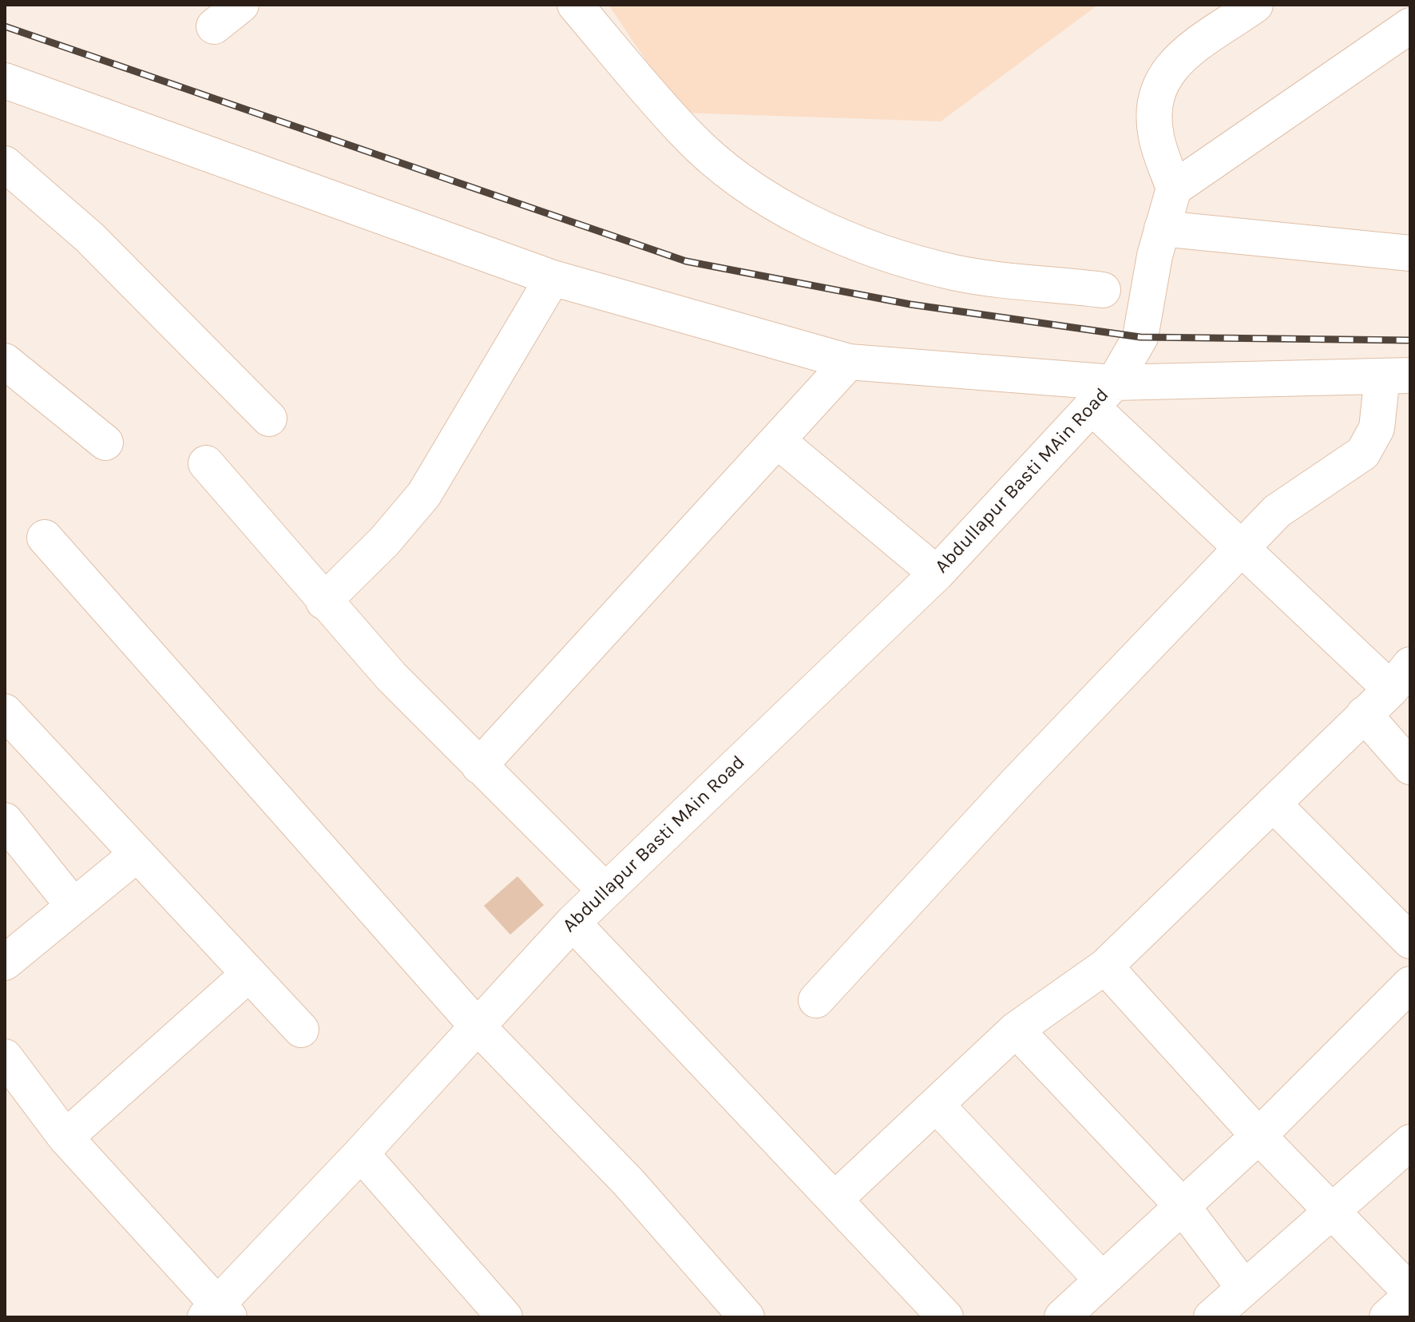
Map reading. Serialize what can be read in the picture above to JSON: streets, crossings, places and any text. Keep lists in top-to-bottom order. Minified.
{"streets":{"street":["Abdullapur Basti MAin Road"]}}
